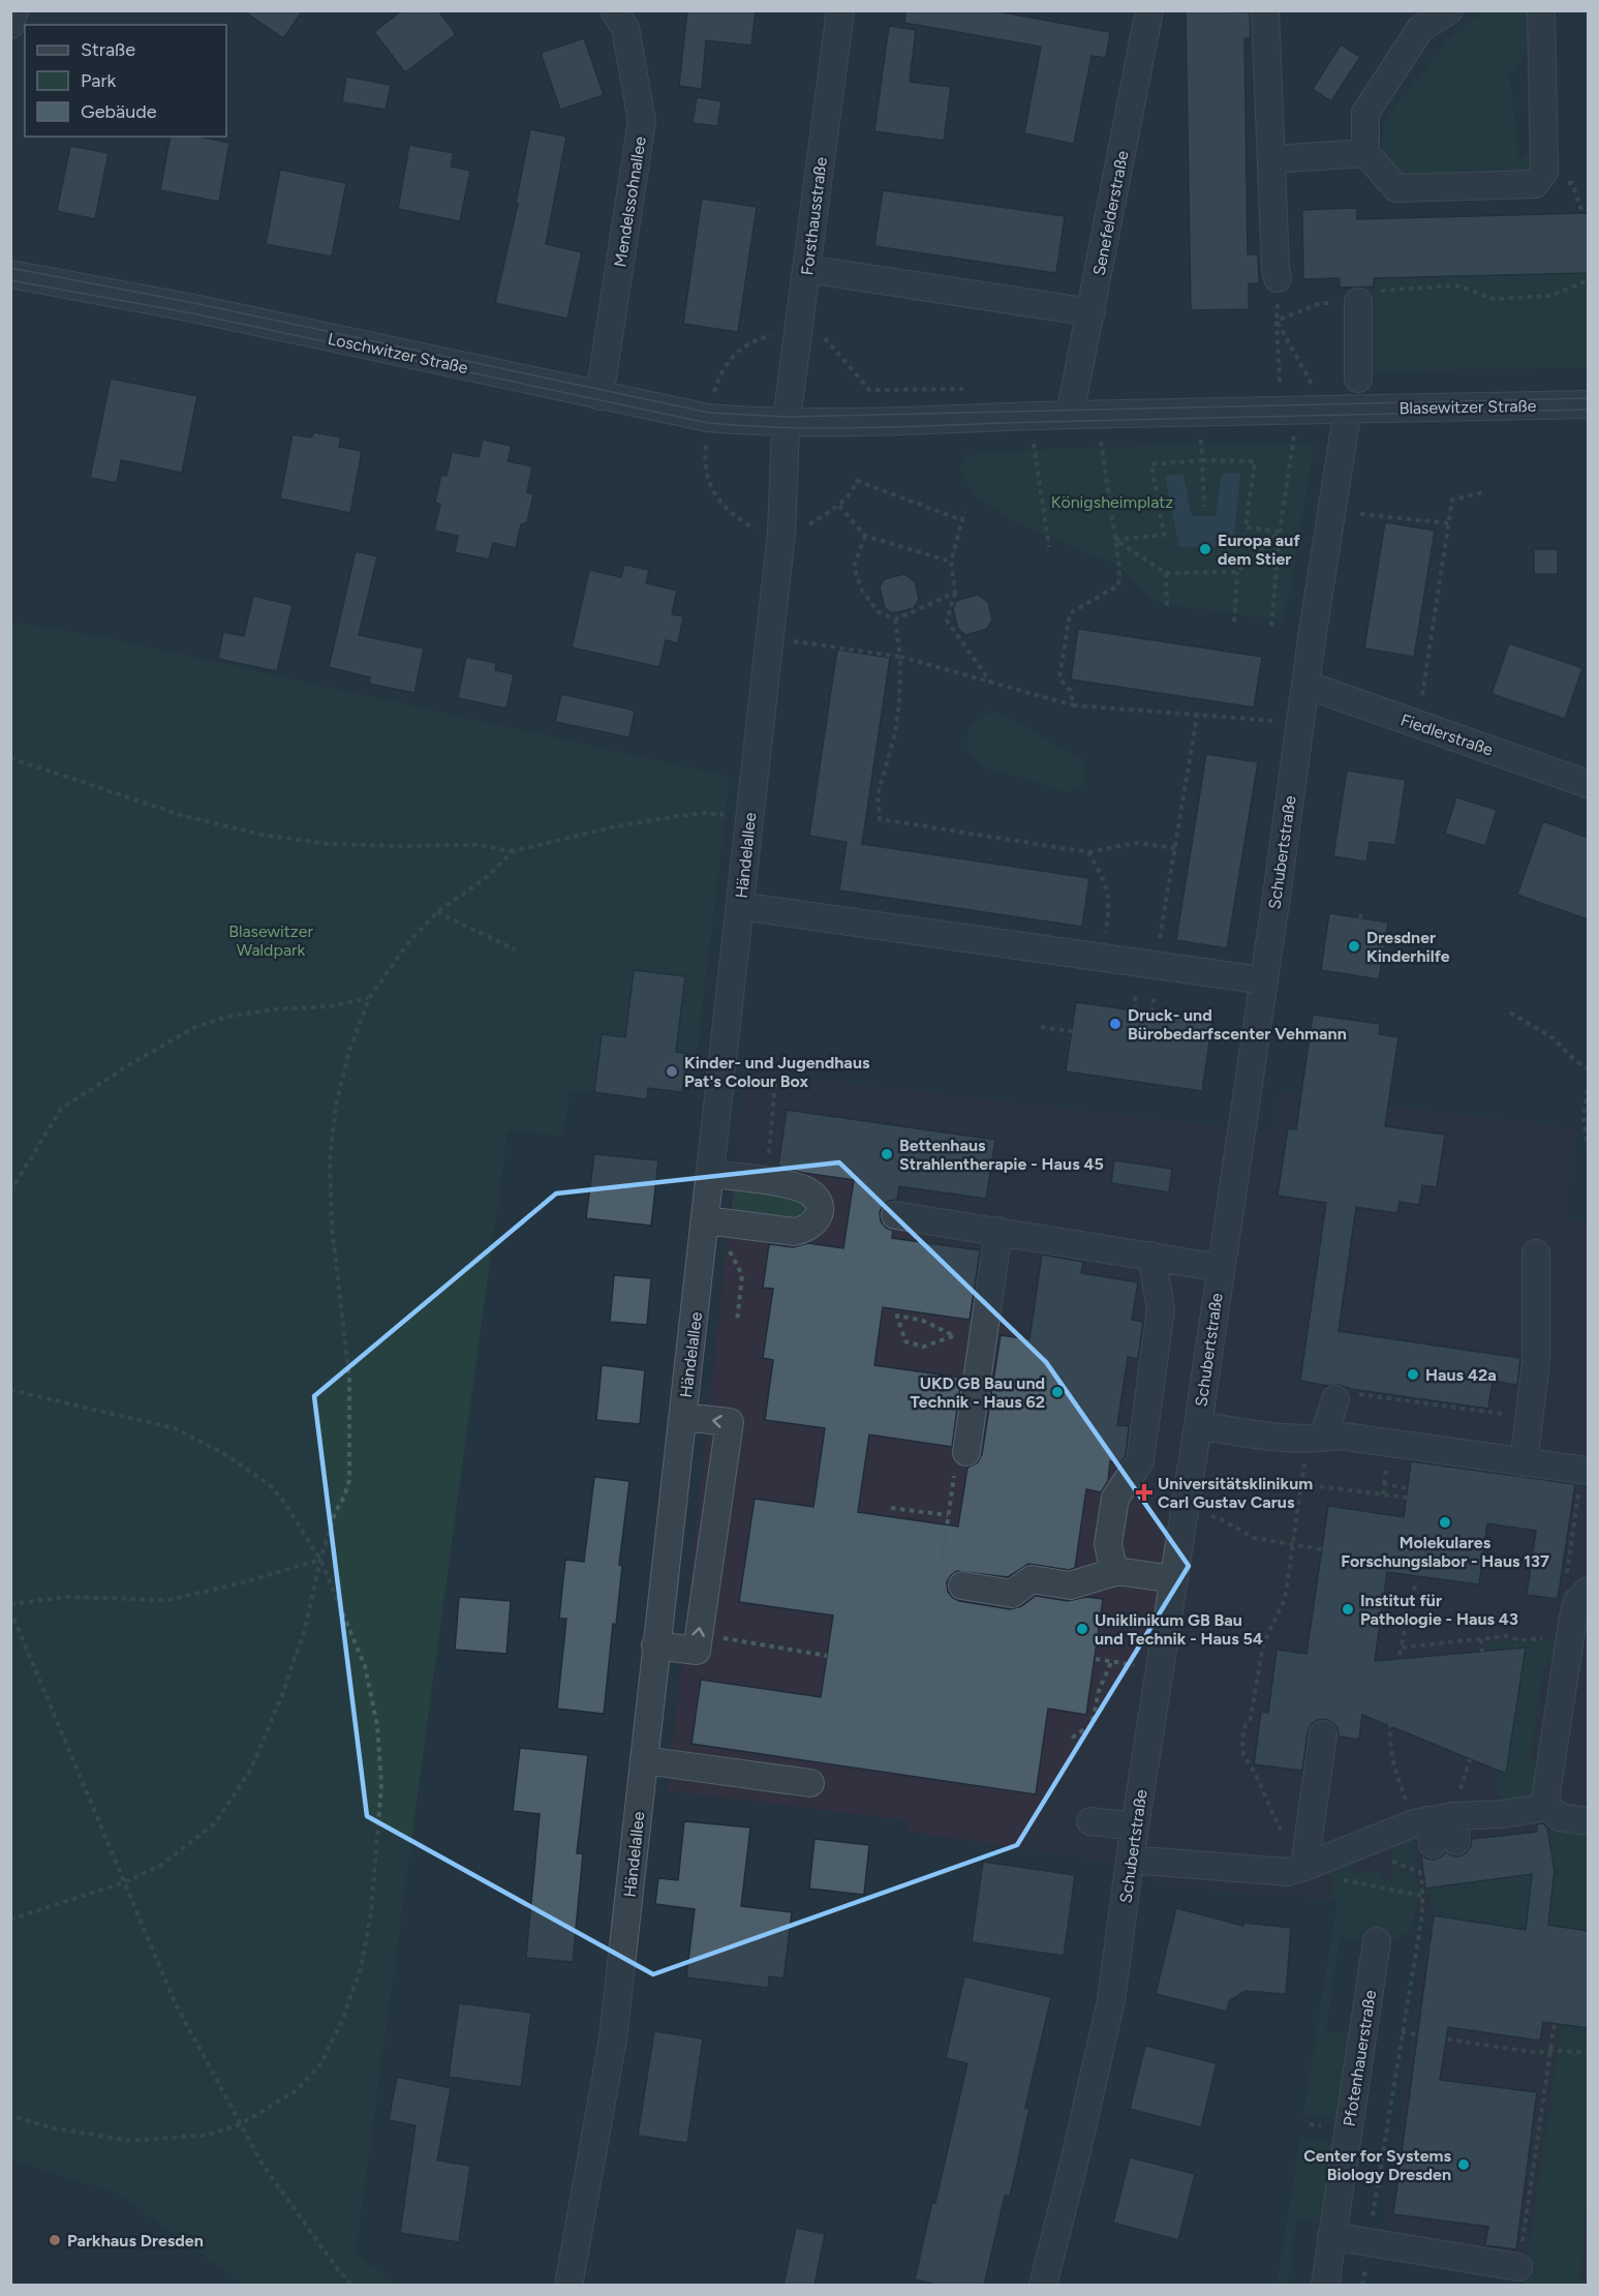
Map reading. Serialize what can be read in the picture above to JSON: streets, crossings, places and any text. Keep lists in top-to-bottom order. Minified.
{"streets":{"street":["Mendelssohnallee","Senefelderstraße","Forsthausstraße","Loschwitzer Straße","Blasewitzer Straße","Fiedlerstraße","Schubertstraße","Händelallee","Pfotenhauerstraße"]},"crossings":[["Mendelssohnallee","Loschwitzer Straße"],["Forsthausstraße","Loschwitzer Straße"],["Forsthausstraße","Händelallee"],["Loschwitzer Straße","Händelallee"],["Blasewitzer Straße","Schubertstraße"],["Fiedlerstraße","Schubertstraße"]],"parks":["Königsheimplatz","Blasewitzer Waldpark"],"places":{"other":["Europa auf dem Stier","Dresdner Kinderhilfe","Druck- und Bürobedarfscenter Vehmann","Kinder- und Jugendhaus Pat's Colour Box","Bettenhaus Strahlentherapie - Haus 45","Haus 42a","UKD GB Bau und Technik - Haus 62","Molekulares Forschungslabor - Haus 137","Institut für Pathologie - Haus 43","Uniklinikum GB Bau und Technik - Haus 54","Center for Systems Biology Dresden","Parkhaus Dresden"],"health":["Universitätsklinikum Carl Gustav Carus"]},"legend":["Straße","Park","Gebäude"]}
